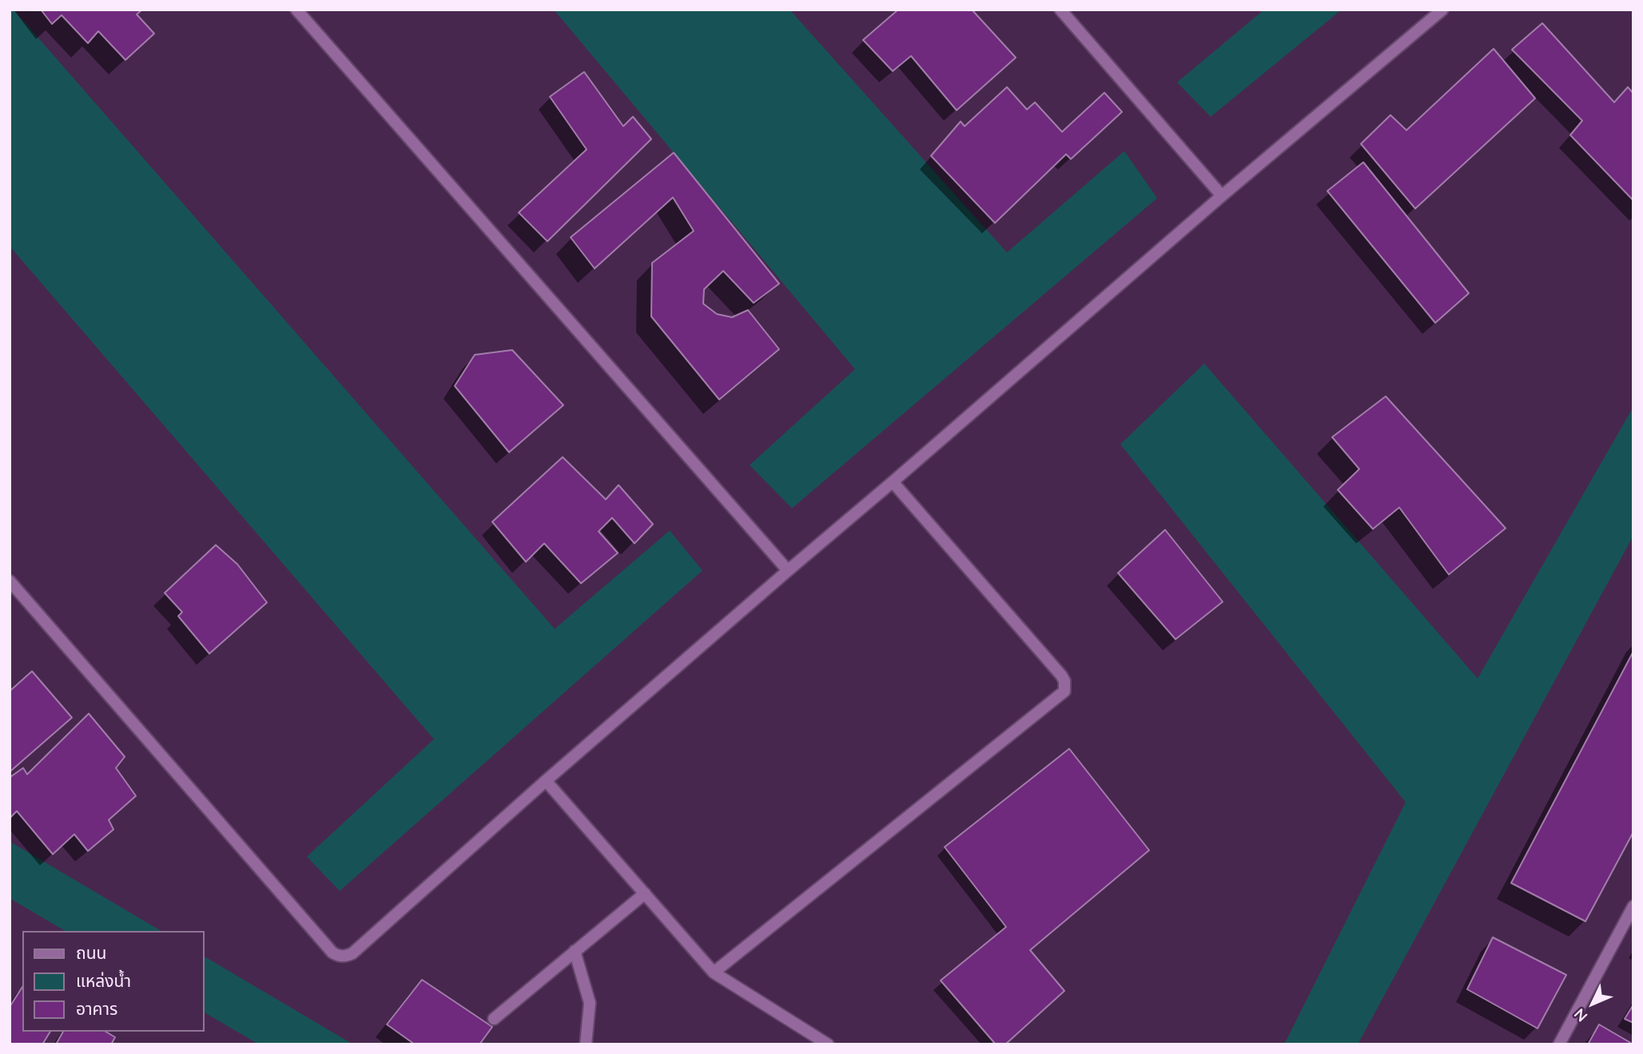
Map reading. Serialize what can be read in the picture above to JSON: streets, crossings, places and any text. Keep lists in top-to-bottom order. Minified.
{"legend":["ถนน","แหล่งน้ำ","อาคาร"],"north":"bottom left"}
